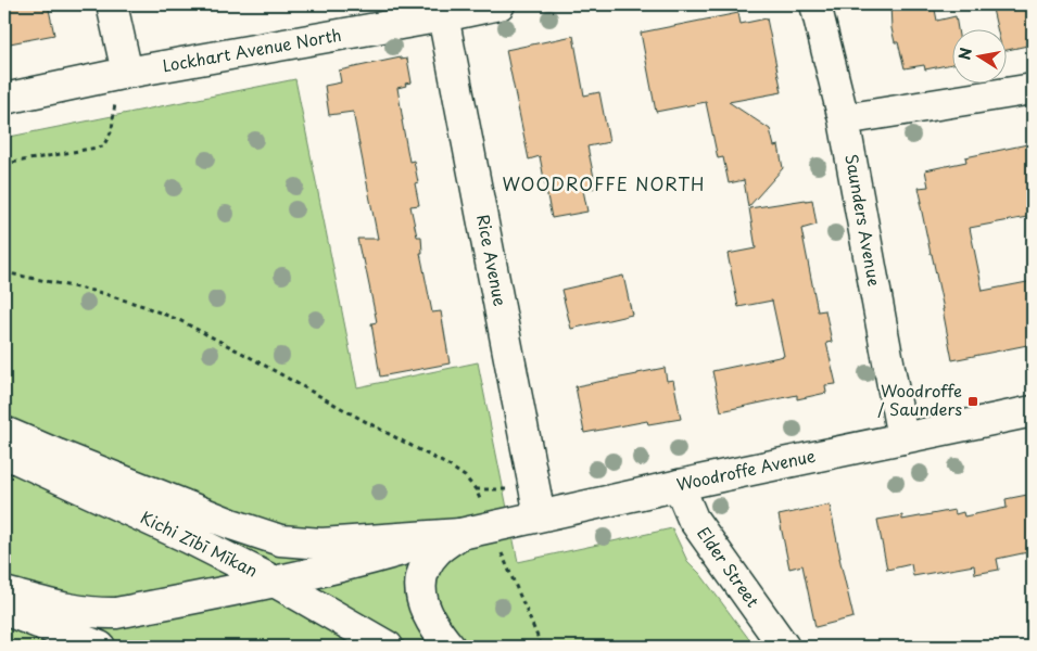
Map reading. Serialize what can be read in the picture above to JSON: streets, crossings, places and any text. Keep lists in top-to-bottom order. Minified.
{"streets":{"main road":["Lockhart Avenue North","Saunders Avenue","Rice Avenue","Woodroffe Avenue","Kichi Zībī Mīkan","Elder Street"]},"crossings":[["Lockhart Avenue North","Rice Avenue"],["Saunders Avenue","Woodroffe Avenue"],["Rice Avenue","Woodroffe Avenue"],["Woodroffe Avenue","Elder Street"]],"districts":["WOODROFFE NORTH"],"places":{"transit":["Woodroffe / Saunders"]},"north":"left"}
